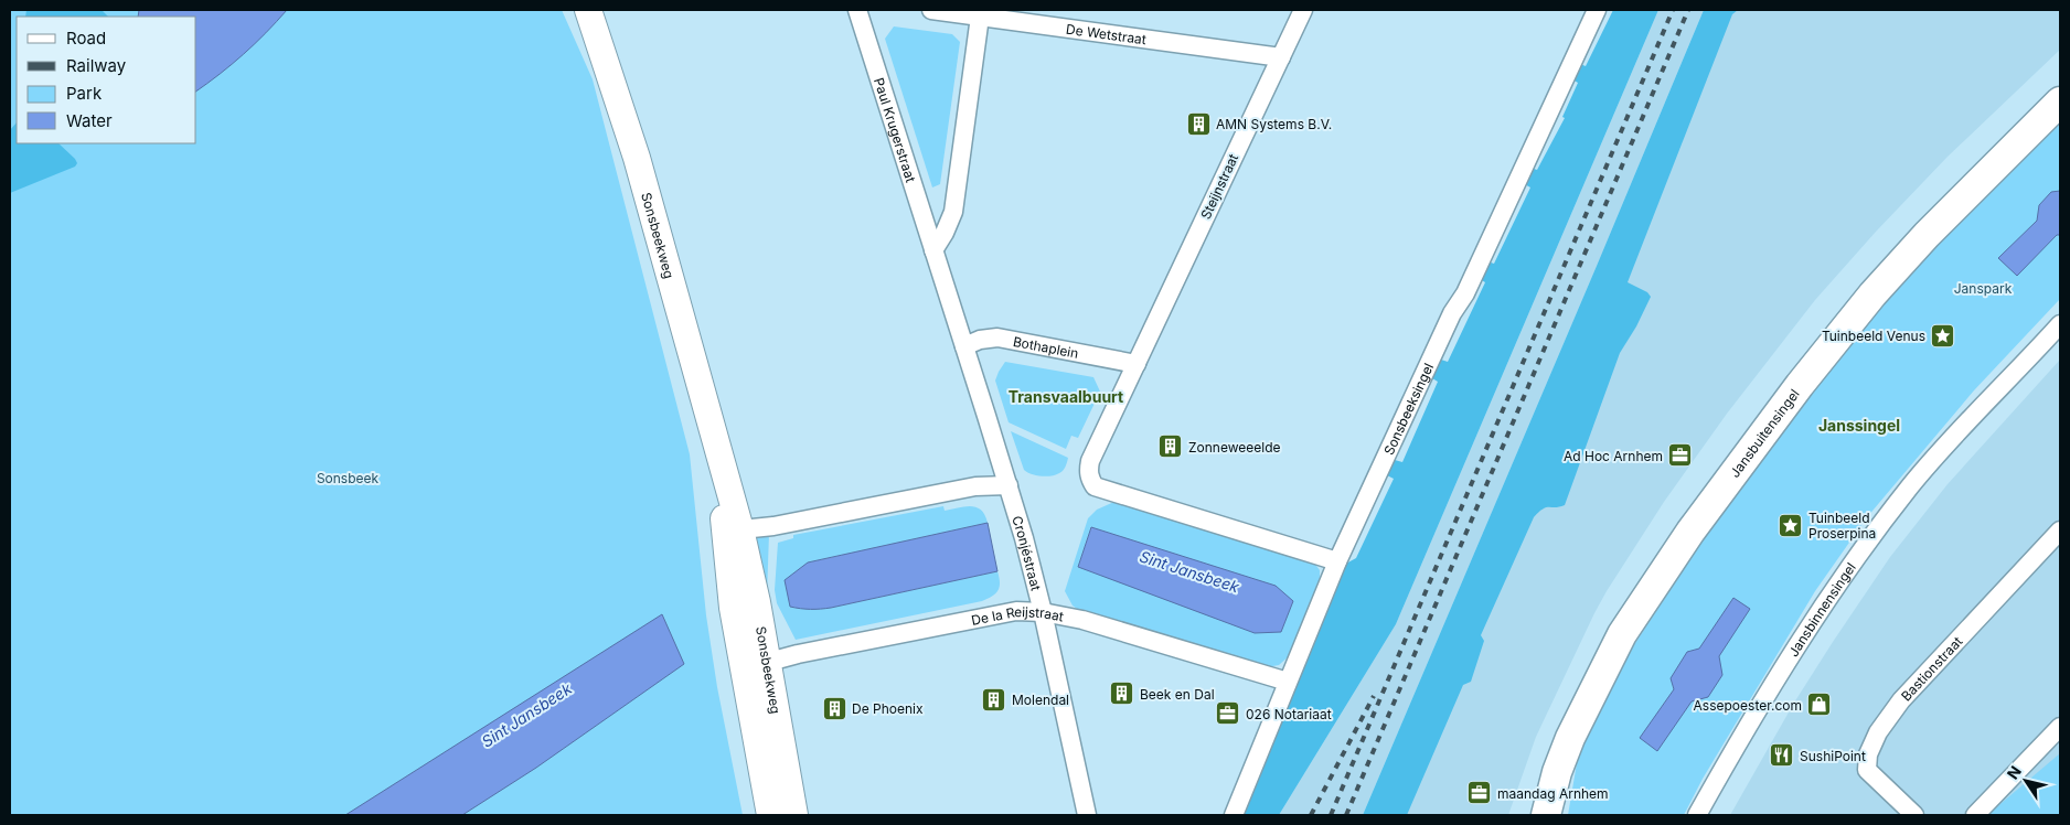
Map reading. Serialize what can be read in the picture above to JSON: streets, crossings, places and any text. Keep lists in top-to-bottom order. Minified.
{"streets":{"main road":["Sonsbeekweg","Jansbuitensingel"],"street":["De Wetstraat","Paul Krugerstraat","Steijnstraat","Bothaplein","Sonsbeeksingel","Cronjéstraat","Jansbinnensingel","De la Reijstraat","Bastionstraat"]},"crossings":[["De Wetstraat","Steijnstraat"],["Paul Krugerstraat","Bothaplein"],["Steijnstraat","Bothaplein"],["Sonsbeekweg","De la Reijstraat"],["Sonsbeeksingel","De la Reijstraat"],["Cronjéstraat","De la Reijstraat"]],"districts":["Transvaalbuurt","Janssingel"],"water":["Sint Jansbeek"],"parks":["Janspark","Sonsbeek"],"places":{"building":["AMN Systems B.V.","Zonneweeelde","Beek en Dal","Molendal","De Phoenix"],"place":["Tuinbeeld Venus","Tuinbeeld Proserpina"],"office":["Ad Hoc Arnhem","026 Notariaat","maandag Arnhem"],"shop":["Assepoester.com"],"restaurant":["SushiPoint"]},"legend":["Road","Railway","Park","Water"],"north":"top left"}
